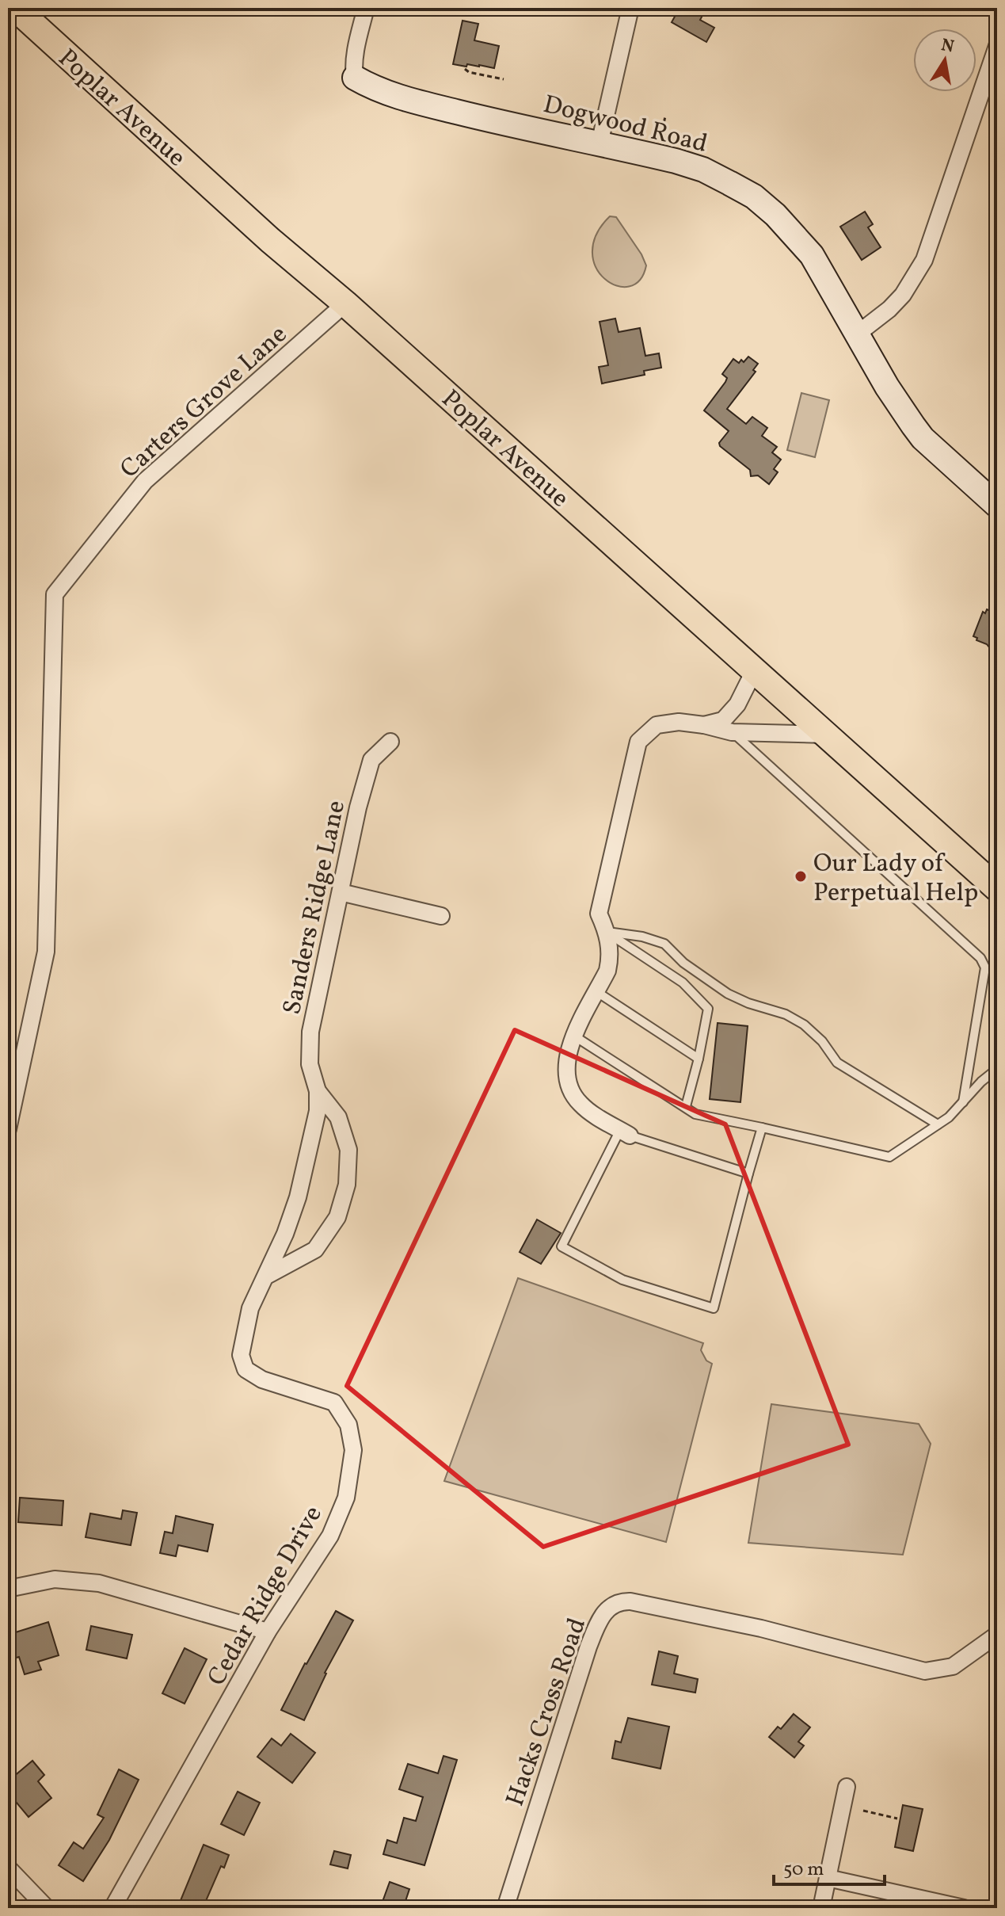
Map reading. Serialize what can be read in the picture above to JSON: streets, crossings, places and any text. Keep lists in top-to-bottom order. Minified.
{"streets":{"main road":["Poplar Avenue"],"street":["Dogwood Road","Carters Grove Lane","Sanders Ridge Lane","Cedar Ridge Drive","Hacks Cross Road"]},"crossings":[["Poplar Avenue","Carters Grove Lane"],["Sanders Ridge Lane","Cedar Ridge Drive"]],"places":["Our Lady of Perpetual Help"],"scale_bar":"50 m","north":"top"}
